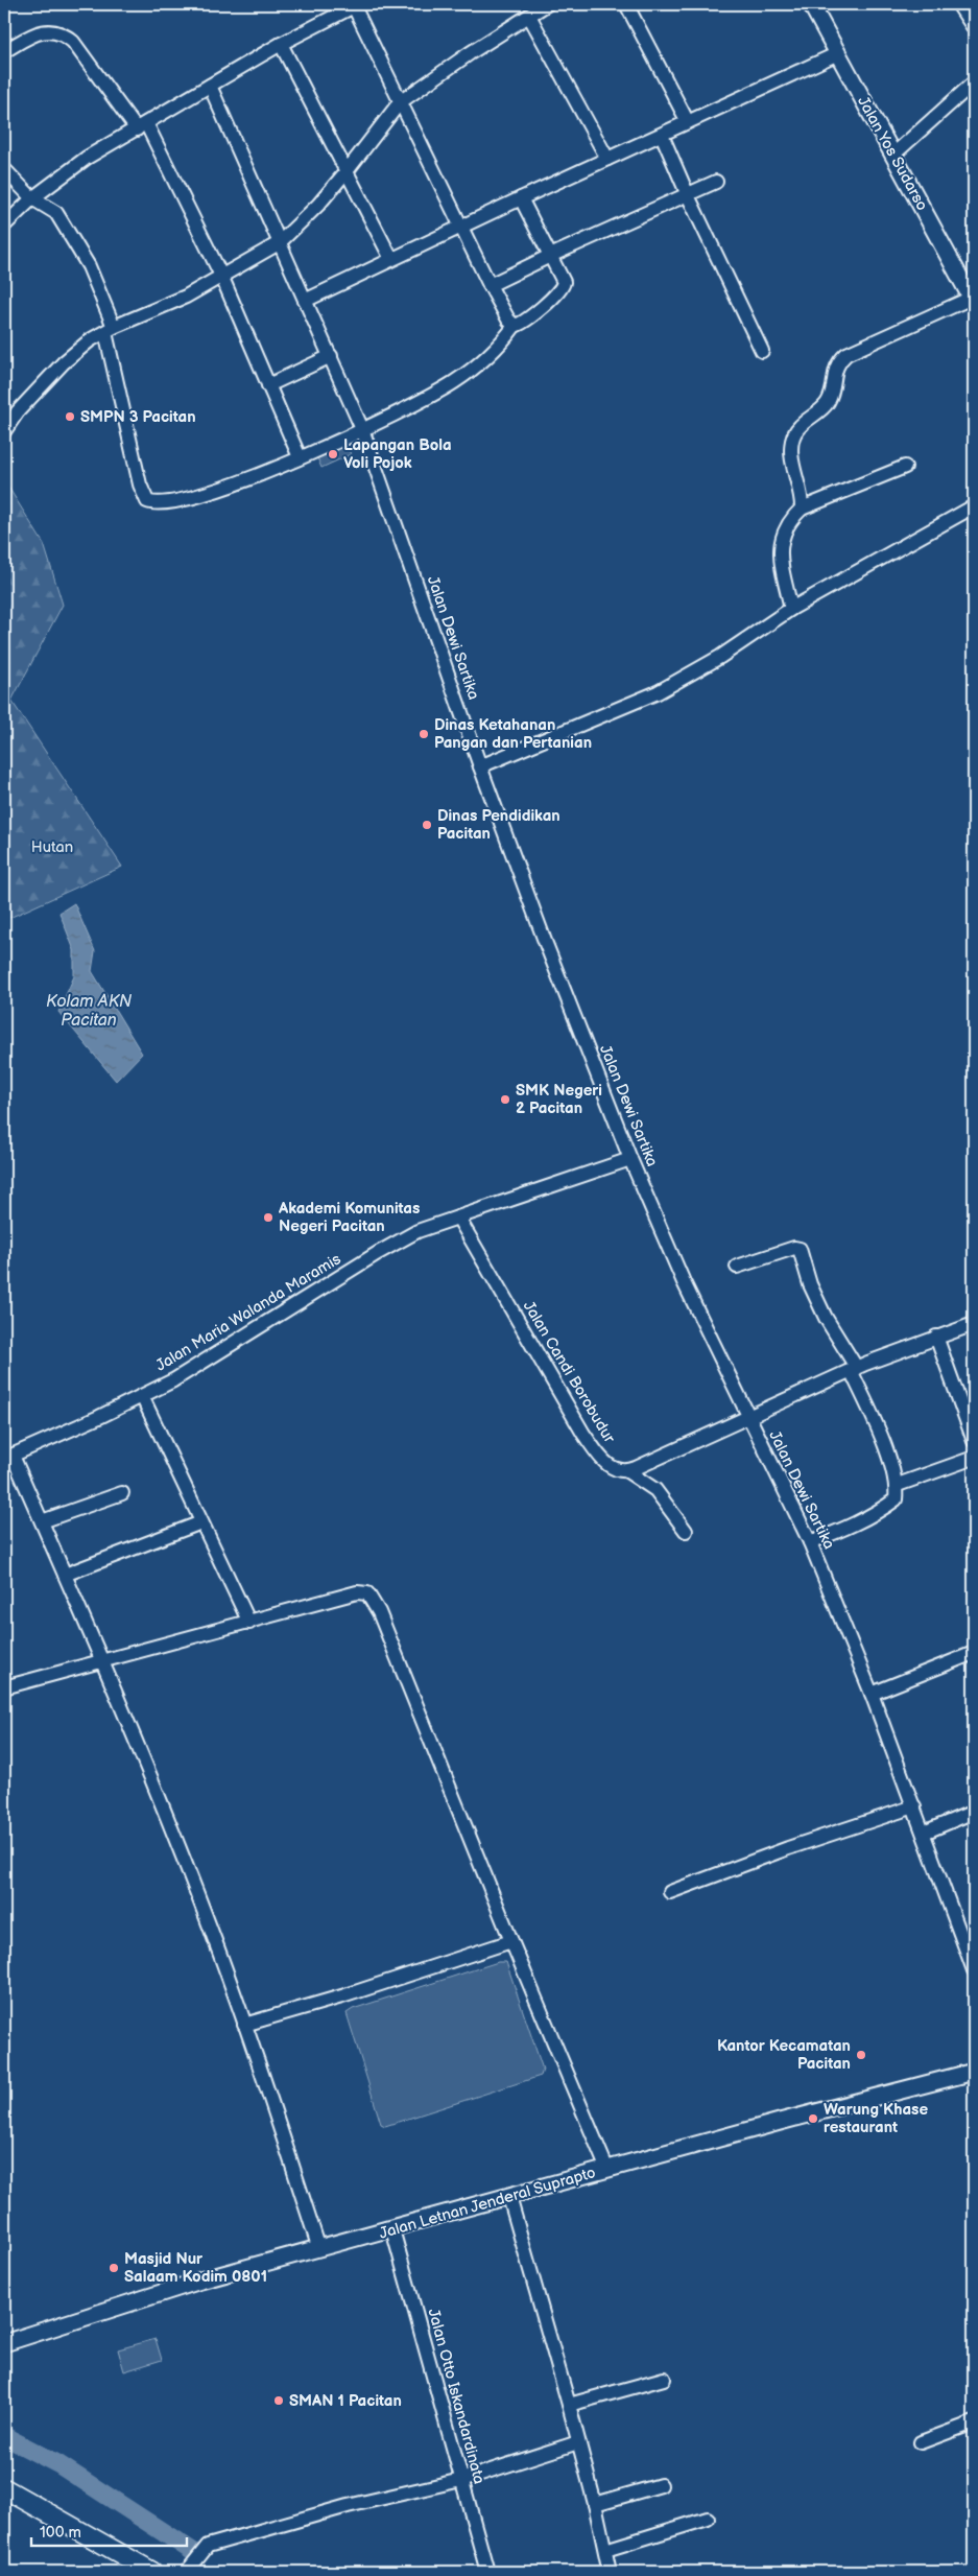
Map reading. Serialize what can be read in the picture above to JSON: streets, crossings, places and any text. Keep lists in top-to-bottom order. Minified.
{"streets":{"main road":["Jalan Yos Sudarso","Jalan Letnan Jenderal Suprapto"],"street":["Jalan Dewi Sartika","Jalan Maria Walanda Maramis","Jalan Candi Borobudur","Jalan Otto Iskandardinata"]},"crossings":[["Jalan Dewi Sartika","Jalan Maria Walanda Maramis"],["Jalan Maria Walanda Maramis","Jalan Candi Borobudur"],["Jalan Letnan Jenderal Suprapto","Jalan Otto Iskandardinata"]],"water":["Kolam AKN Pacitan"],"parks":["Hutan"],"places":["SMPN 3 Pacitan","Lapangan Bola Voli Pojok","Dinas Ketahanan Pangan dan Pertanian","Dinas Pendidikan Pacitan","SMK Negeri 2 Pacitan","Akademi Komunitas Negeri Pacitan","Kantor Kecamatan Pacitan","Warung Khase restaurant","Masjid Nur Salaam Kodim 0801","SMAN 1 Pacitan"],"scale_bar":"100 m"}
